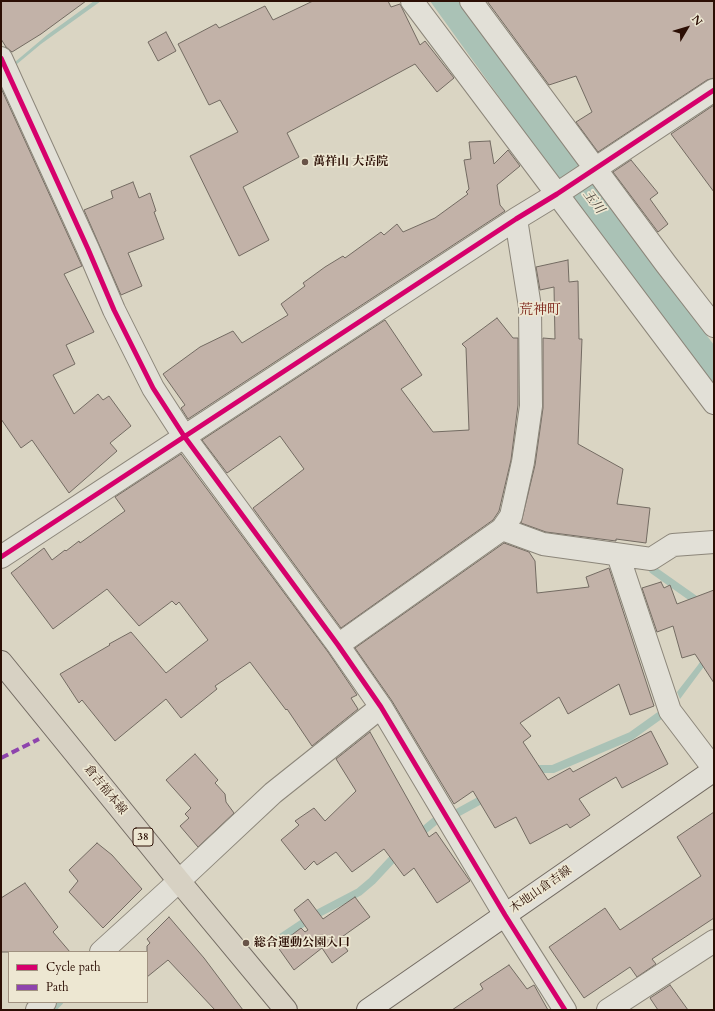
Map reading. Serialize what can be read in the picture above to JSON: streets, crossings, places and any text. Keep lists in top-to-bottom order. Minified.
{"streets":{"main road":["倉吉福本線","38"],"street":["木地山倉吉線"]},"districts":["荒神町"],"water":["玉川"],"places":["萬祥山 大岳院","総合運動公園入口"],"legend":["Cycle path","Path"],"north":"top right"}
